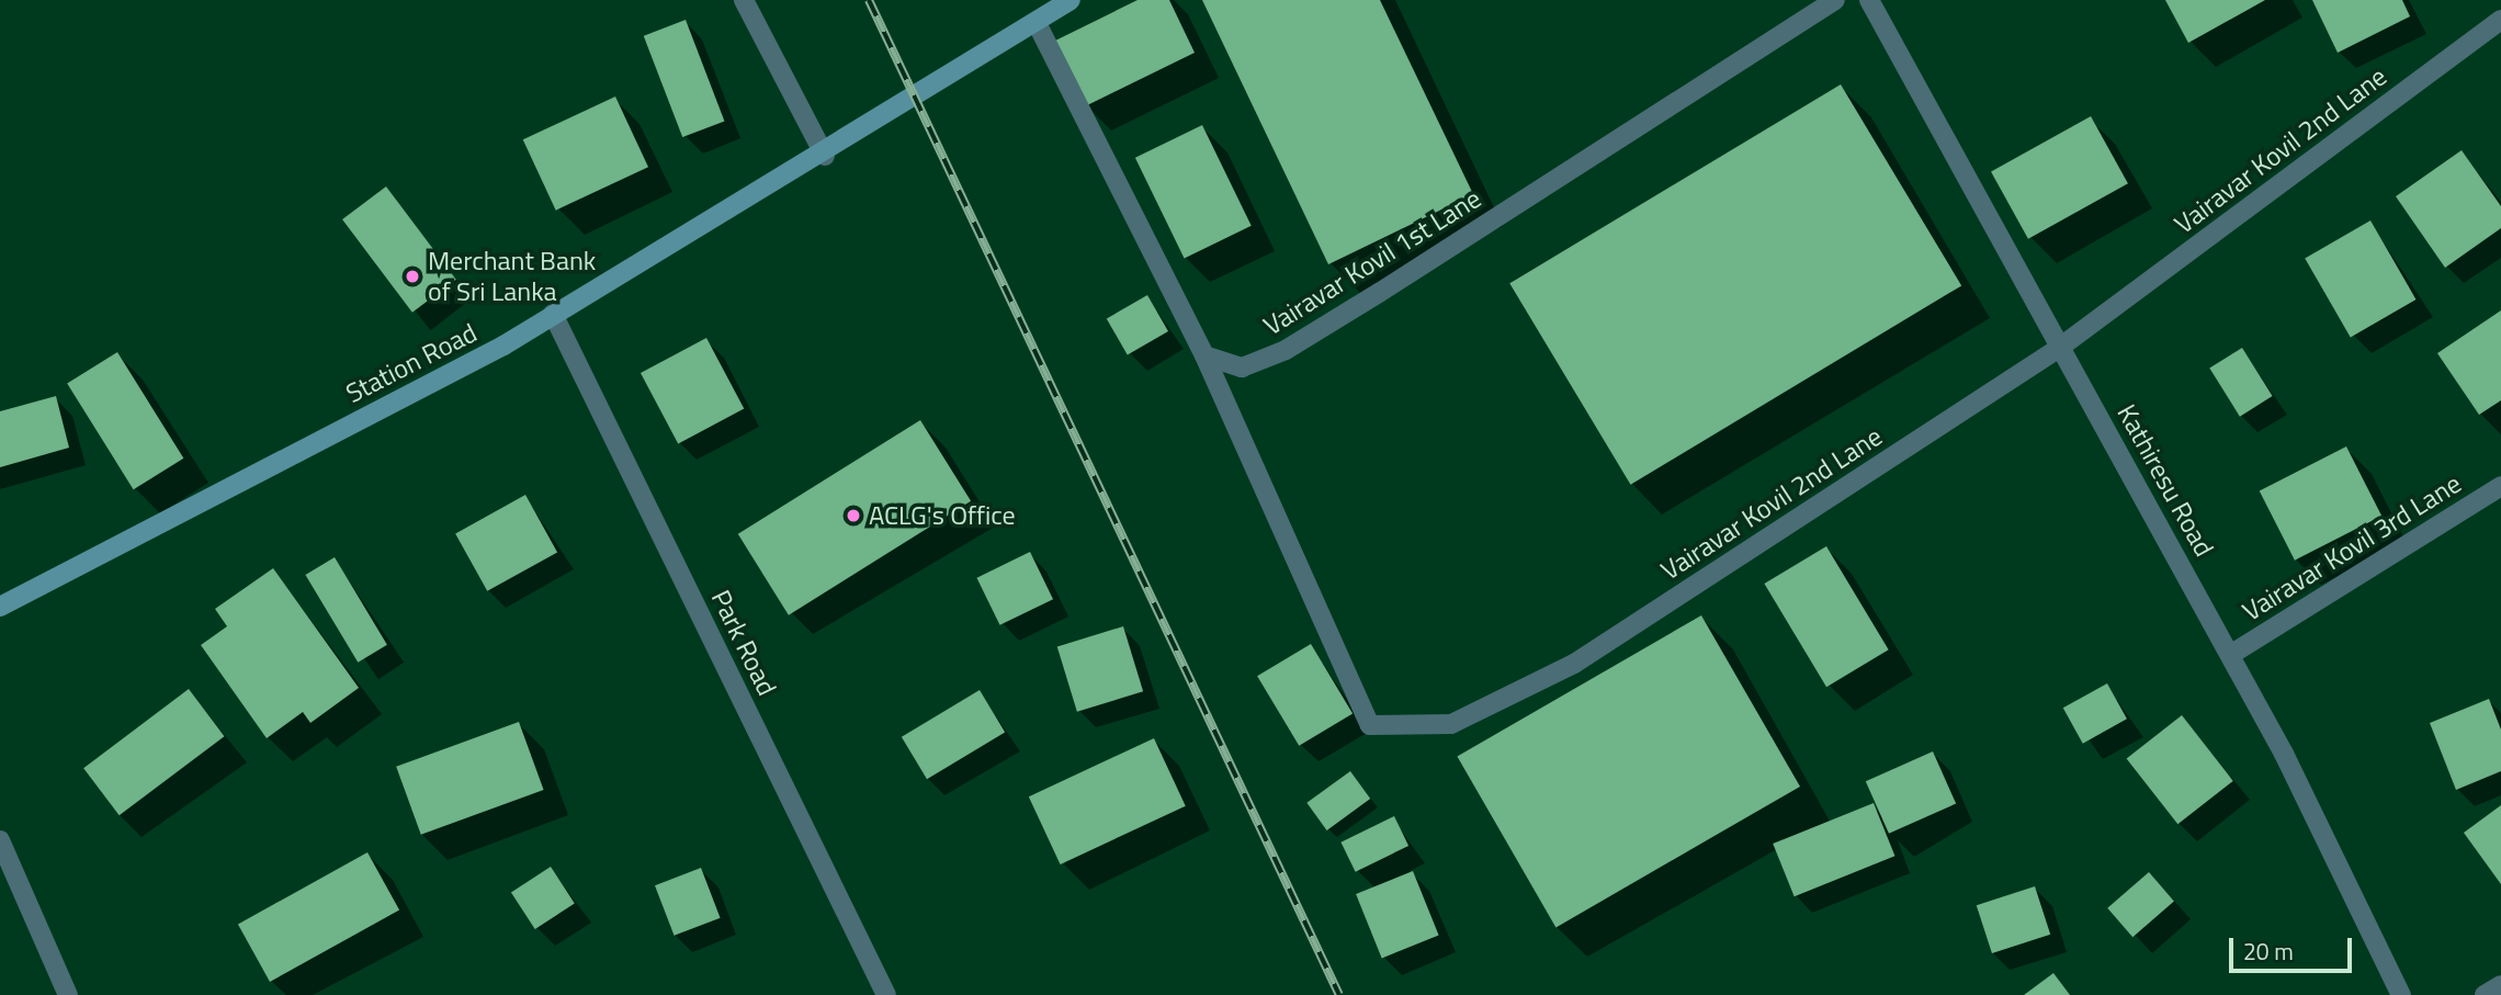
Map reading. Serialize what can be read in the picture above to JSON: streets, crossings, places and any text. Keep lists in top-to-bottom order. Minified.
{"streets":{"main road":["Station Road"],"street":["Vairavar Kovil 2nd Lane","Vairavar Kovil 1st Lane","Kathiresu Road","Vairavar Kovil 3rd Lane","Park Road"]},"crossings":[["Vairavar Kovil 2nd Lane","Vairavar Kovil 1st Lane"],["Vairavar Kovil 2nd Lane","Kathiresu Road"],["Station Road","Park Road"],["Kathiresu Road","Vairavar Kovil 3rd Lane"]],"places":["Merchant Bank of Sri Lanka","ACLG's Office"],"scale_bar":"20 m"}
